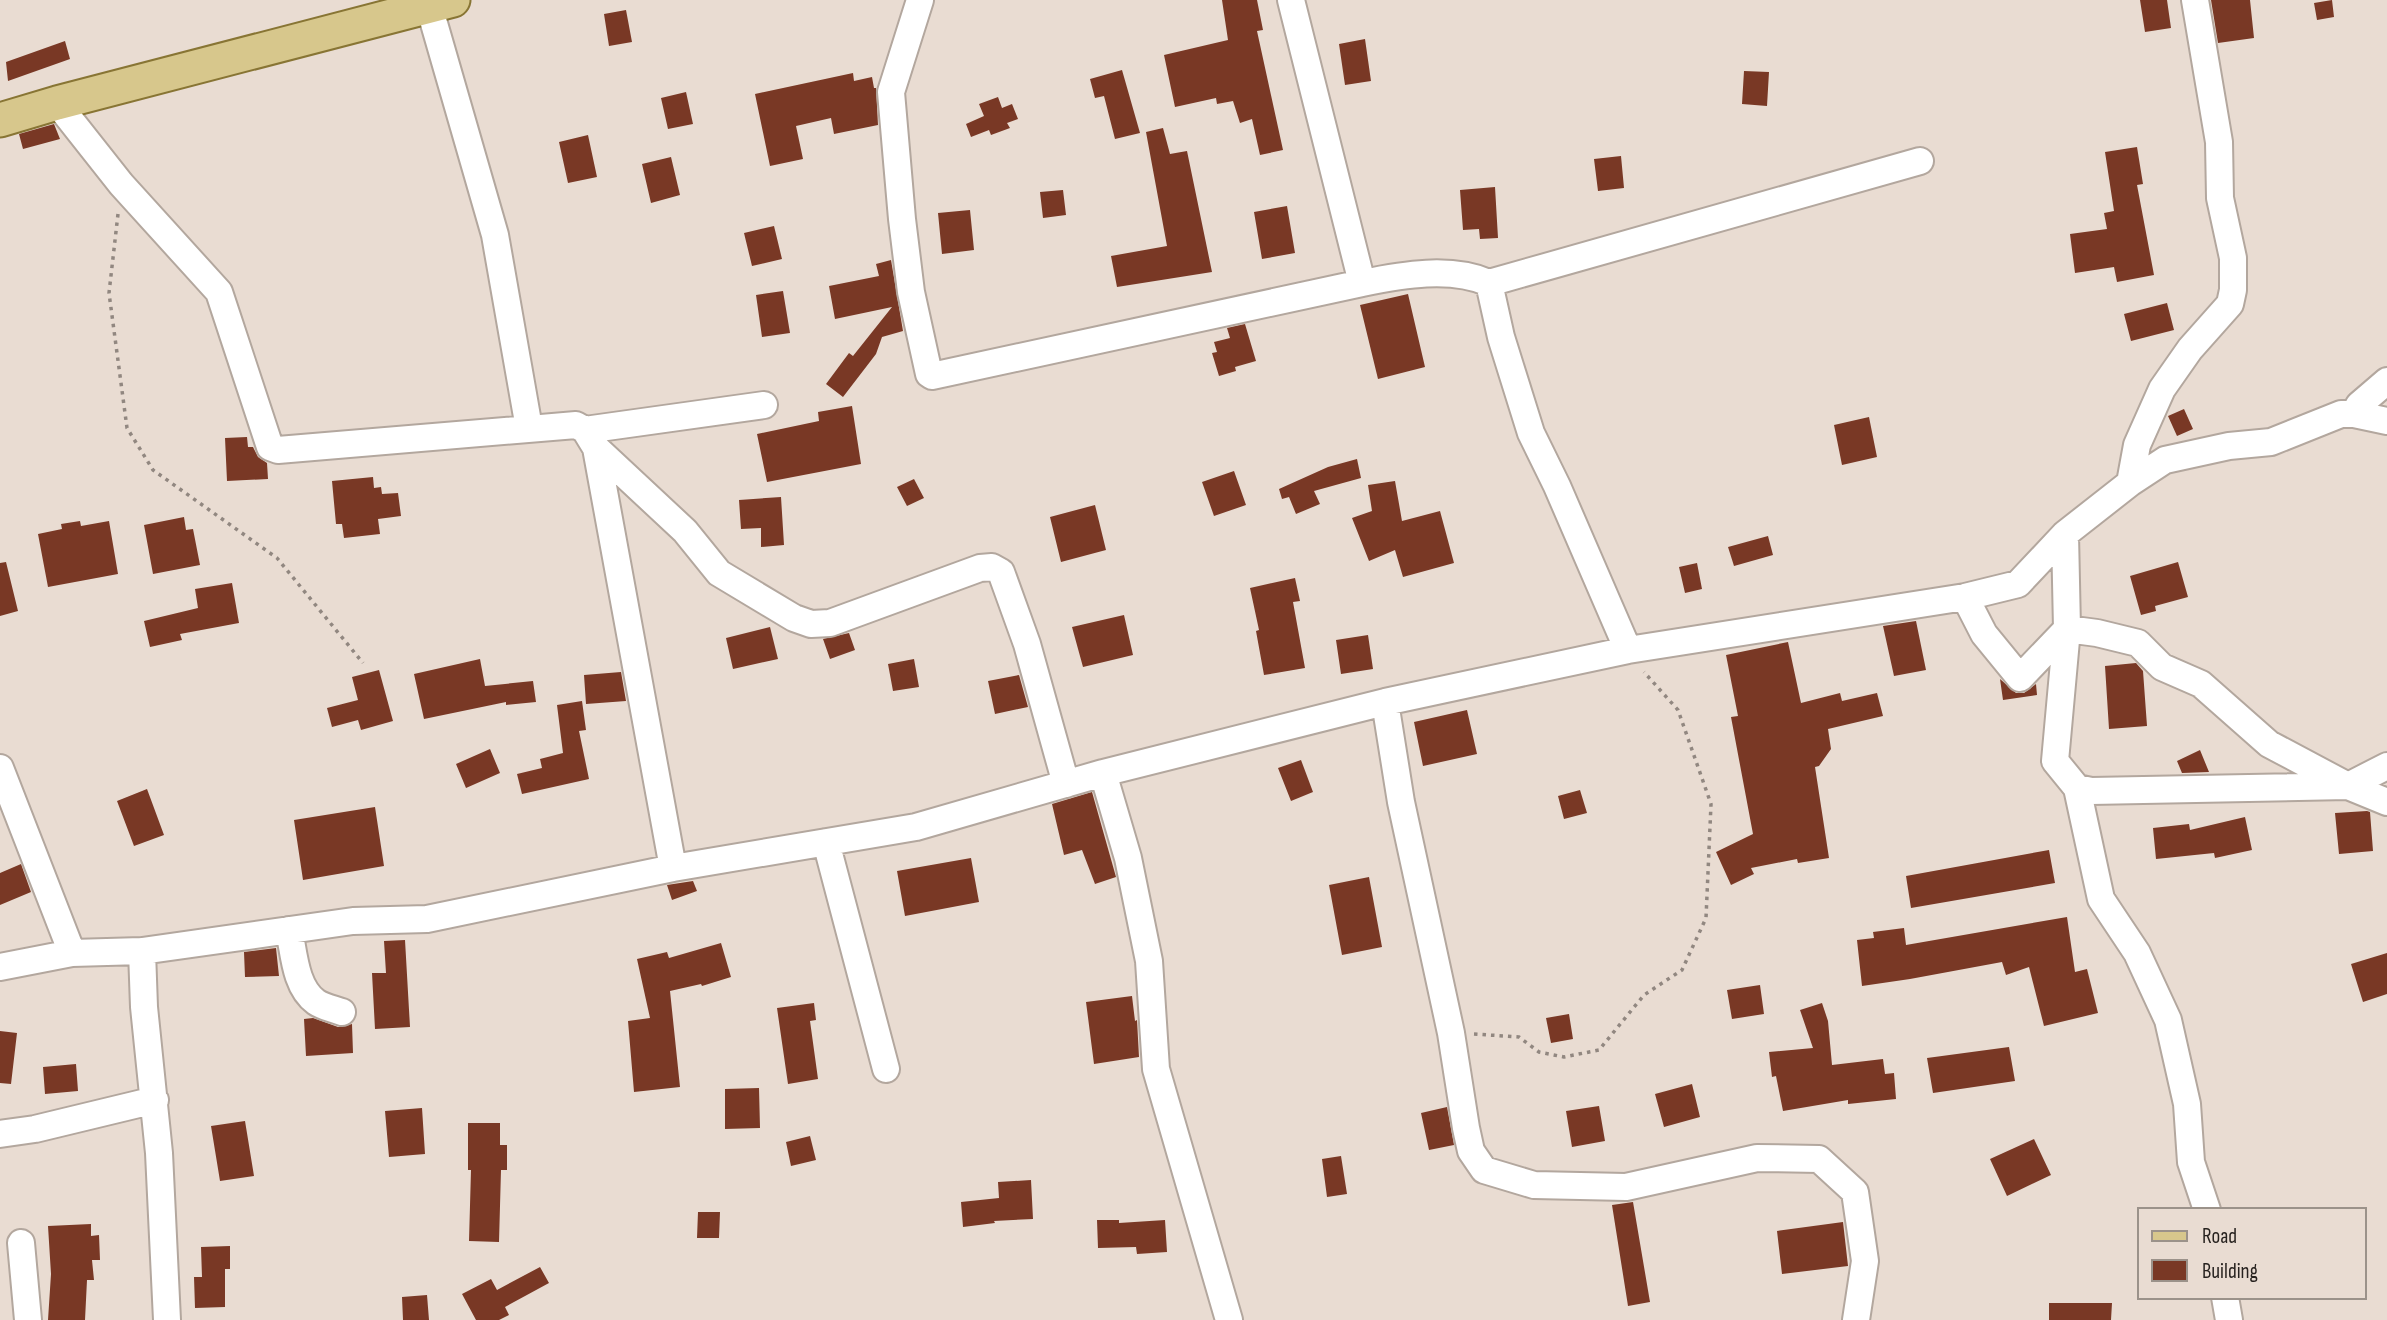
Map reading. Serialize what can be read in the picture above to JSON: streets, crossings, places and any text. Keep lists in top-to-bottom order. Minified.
{"legend":["Road","Building"]}
